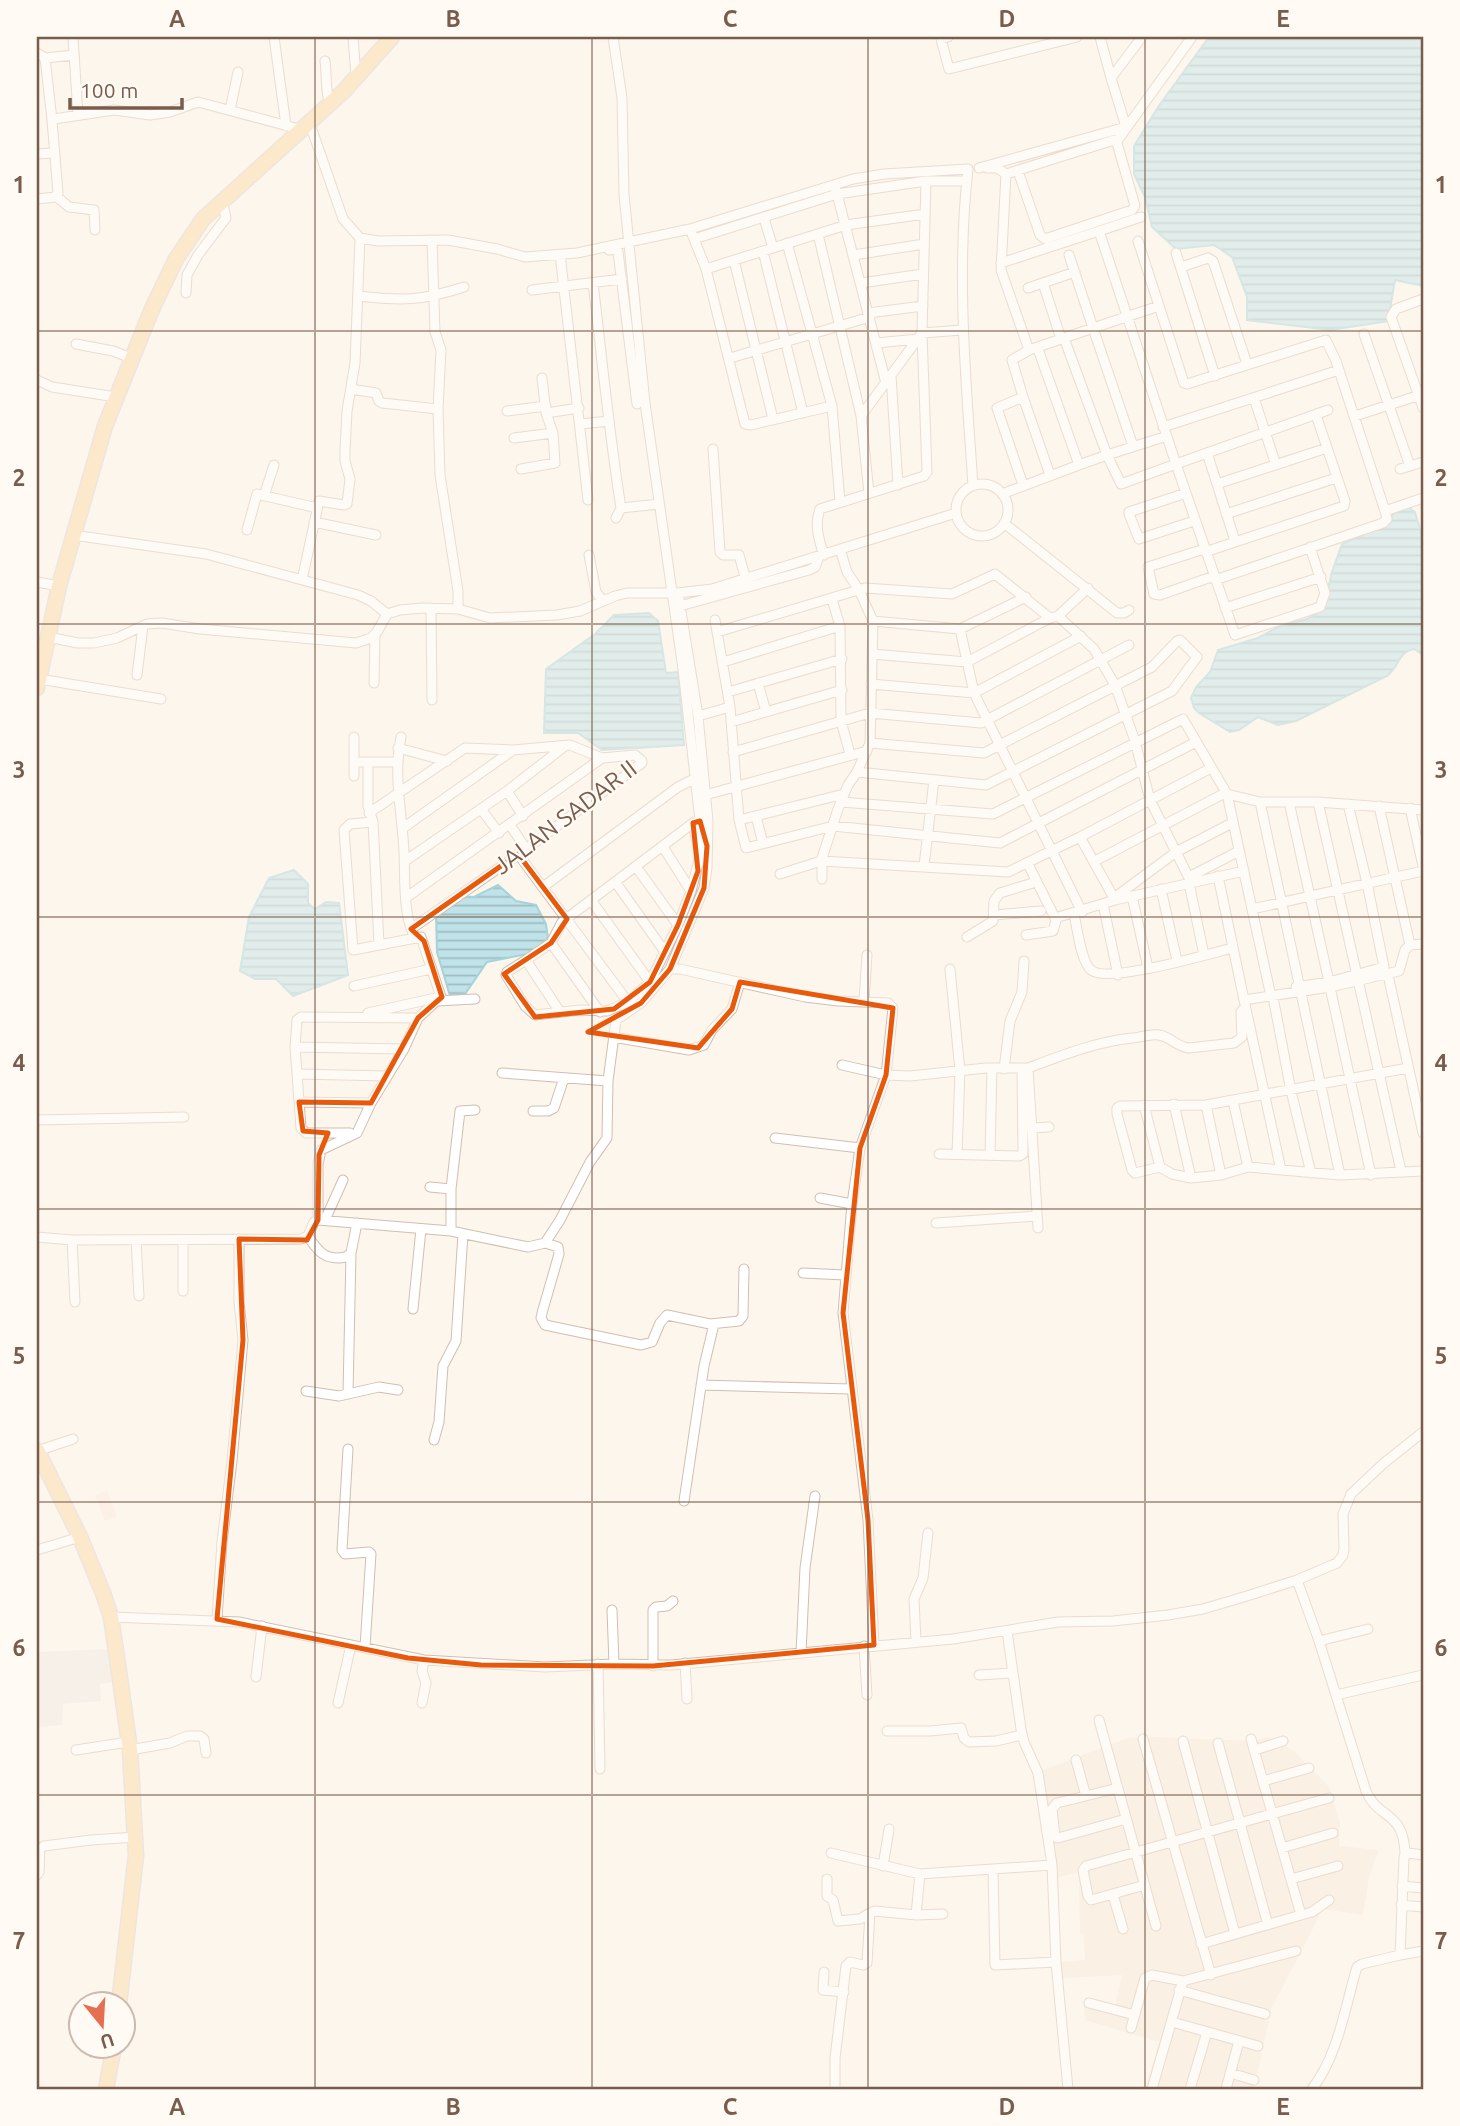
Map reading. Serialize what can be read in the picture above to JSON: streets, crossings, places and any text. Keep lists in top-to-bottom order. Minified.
{"streets":{"street":["JALAN SADAR II"]},"scale_bar":"100 m","north":"bottom","grid":{"columns":["A","B","C","D","E"],"rows":["1","2","3","4","5","6","7"]}}
